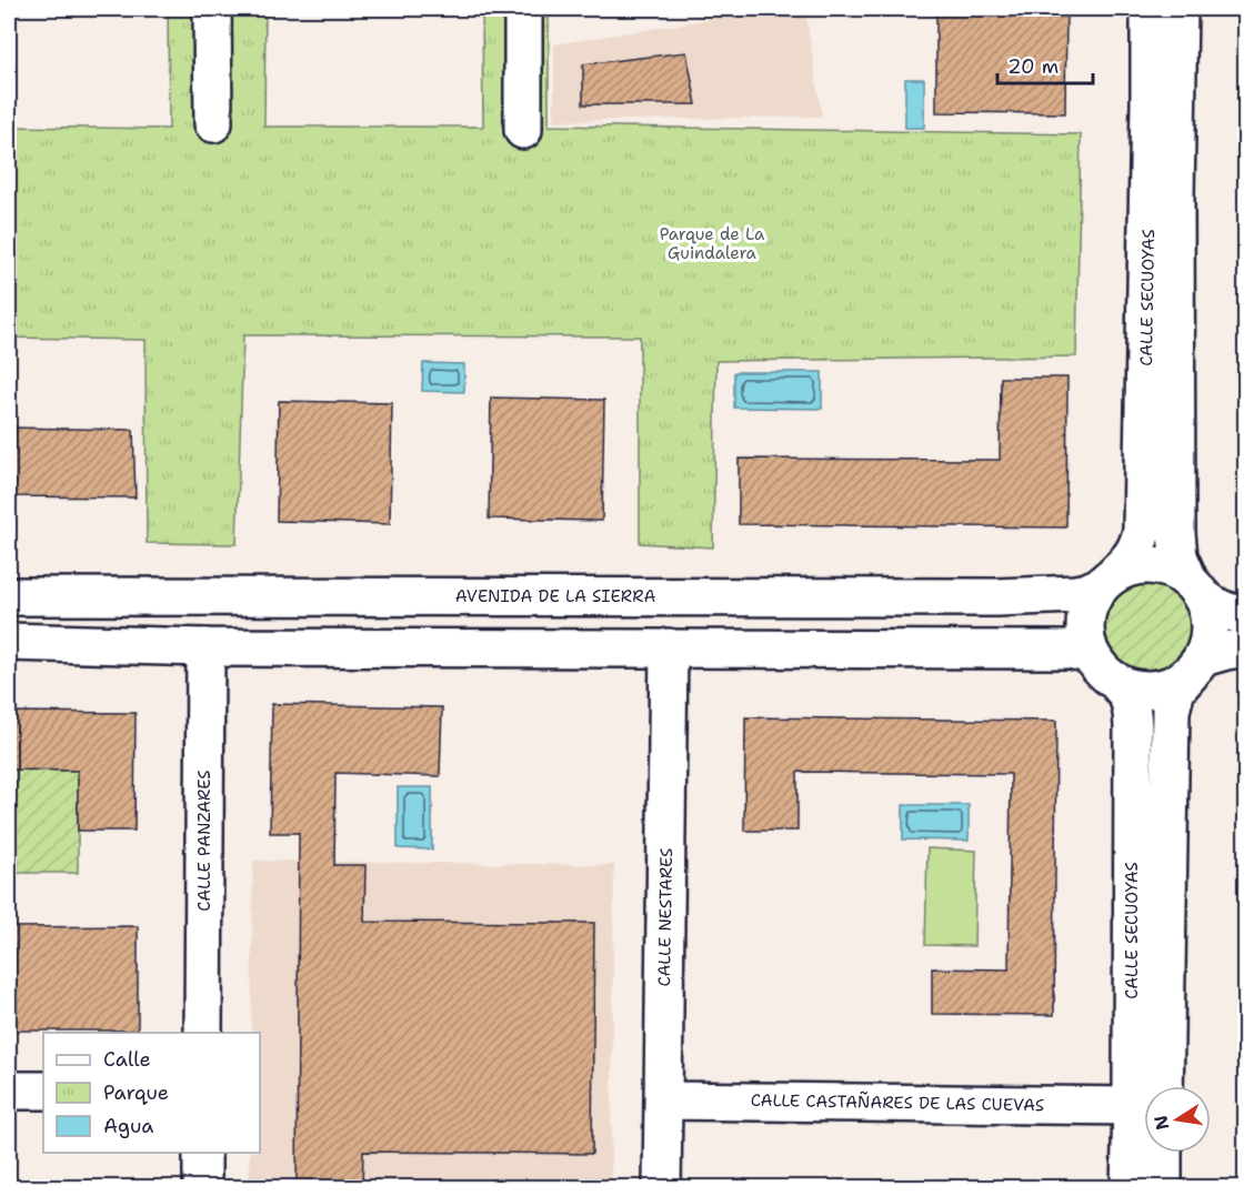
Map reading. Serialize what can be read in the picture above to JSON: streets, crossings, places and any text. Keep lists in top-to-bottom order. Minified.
{"streets":{"main road":["CALLE SECUOYAS","AVENIDA DE LA SIERRA","CALLE PANZARES","CALLE NESTARES","CALLE CASTAÑARES DE LAS CUEVAS"]},"crossings":[["CALLE SECUOYAS","AVENIDA DE LA SIERRA"],["CALLE NESTARES","CALLE CASTAÑARES DE LAS CUEVAS"]],"parks":["Parque de La Guindalera"],"legend":["Calle","Parque","Agua"],"scale_bar":"20 m","north":"left"}
